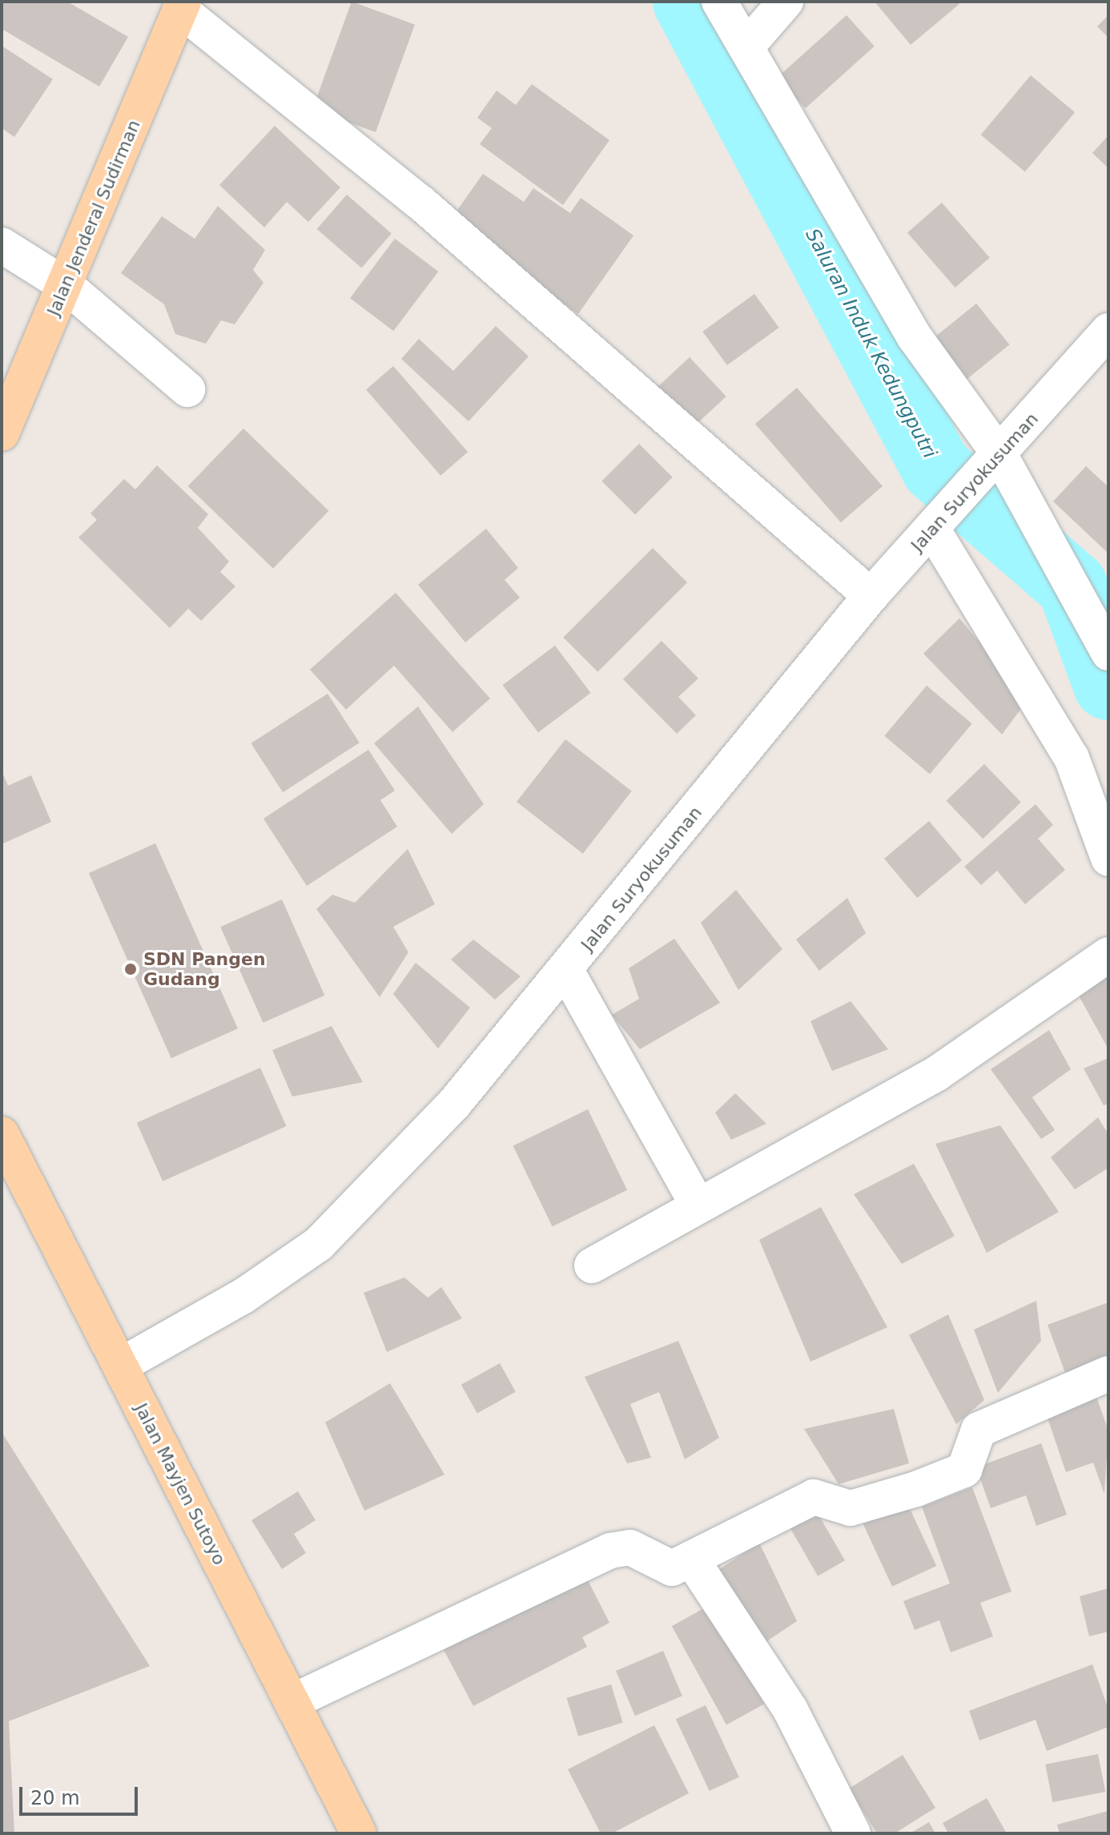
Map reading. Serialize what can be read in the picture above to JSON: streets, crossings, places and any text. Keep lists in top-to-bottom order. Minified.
{"streets":{"main road":["Jalan Jenderal Sudirman","Jalan Mayjen Sutoyo"],"street":["Jalan Suryokusuman"]},"crossings":[["Jalan Suryokusuman","Jalan Mayjen Sutoyo"]],"water":["Saluran Induk Kedungputri"],"places":["SDN Pangen Gudang"],"scale_bar":"20 m"}
